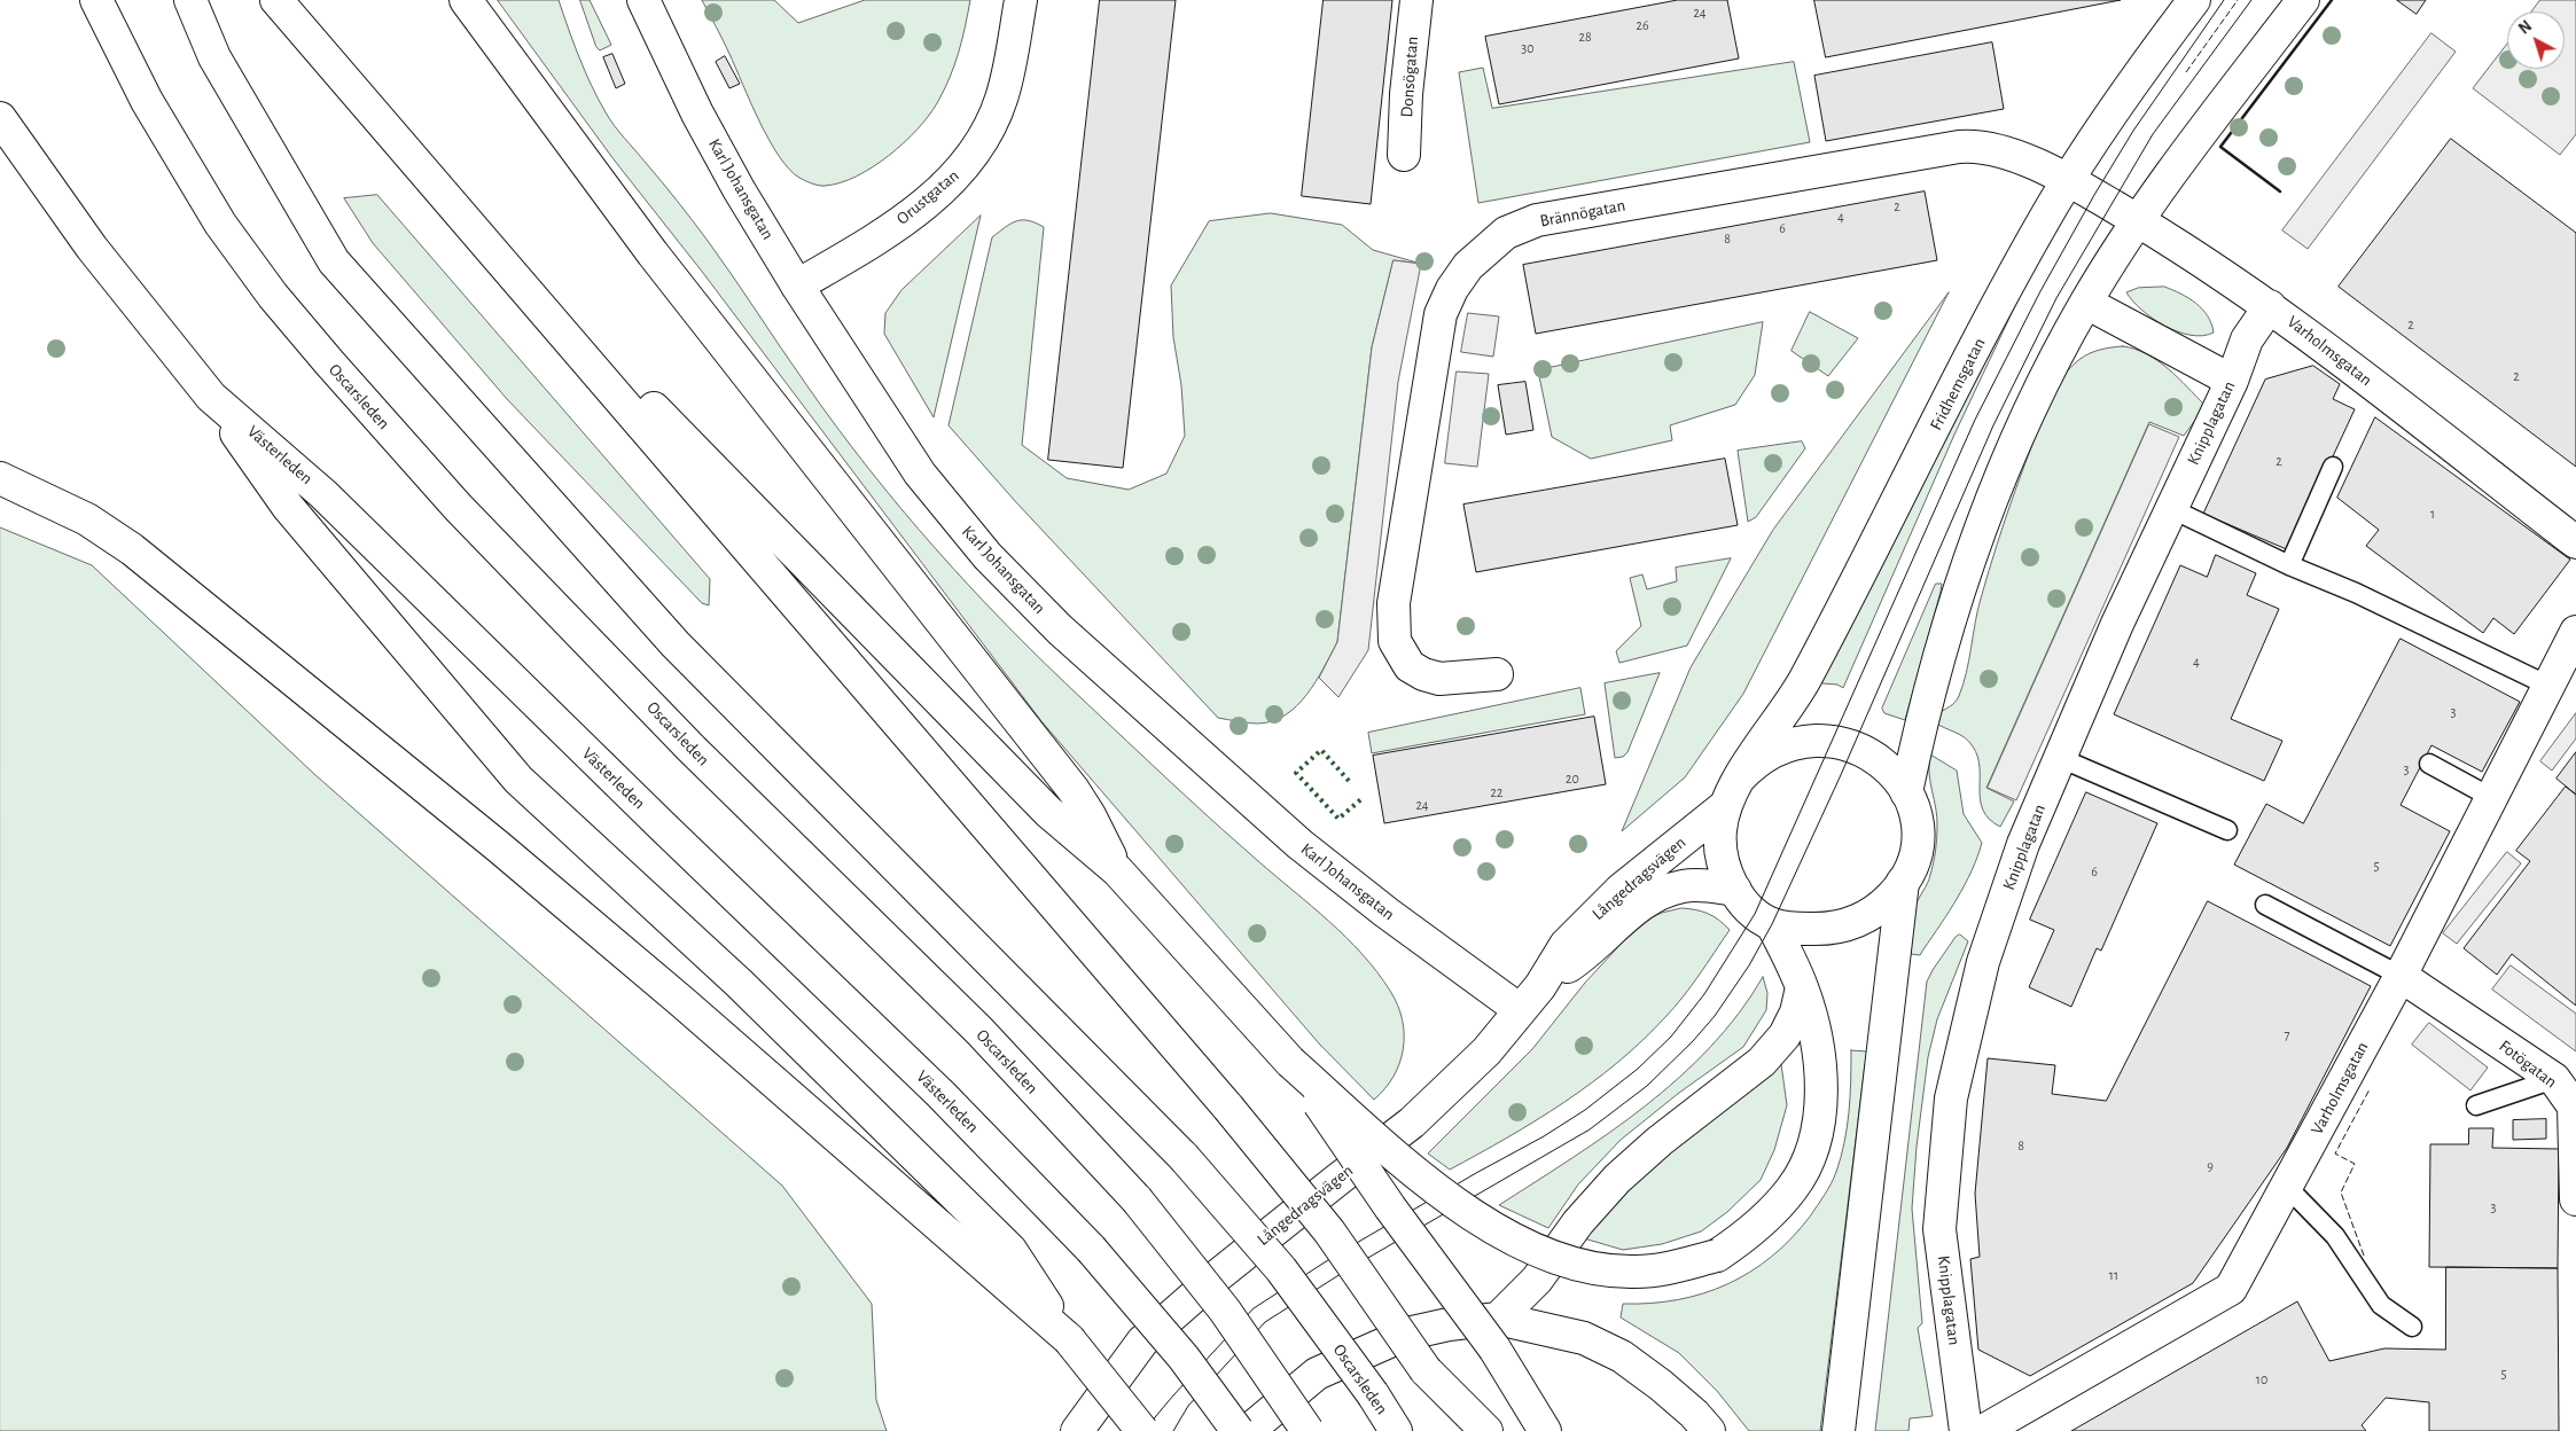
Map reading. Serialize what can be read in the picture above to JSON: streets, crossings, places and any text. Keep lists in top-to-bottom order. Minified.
{"streets":{"main road":["Donsögatan","Karl Johansgatan","Orustgatan","Brännögatan","Varholmsgatan","Fridhemsgatan","Oscarsleden","Knipplagatan","Västerleden","Långedragsvägen","Fotögatan"]},"crossings":[["Karl Johansgatan","Orustgatan"],["Karl Johansgatan","Långedragsvägen"],["Brännögatan","Varholmsgatan"],["Brännögatan","Fridhemsgatan"],["Varholmsgatan","Fridhemsgatan"],["Varholmsgatan","Knipplagatan"],["Varholmsgatan","Fotögatan"],["Fridhemsgatan","Långedragsvägen"]],"house_numbers":["24","26","28","30","2","4","6","8","2","2","2","1","4","3","3","20","22","24","5","6","7","8","9","3","11","5","10"],"north":"top left"}
